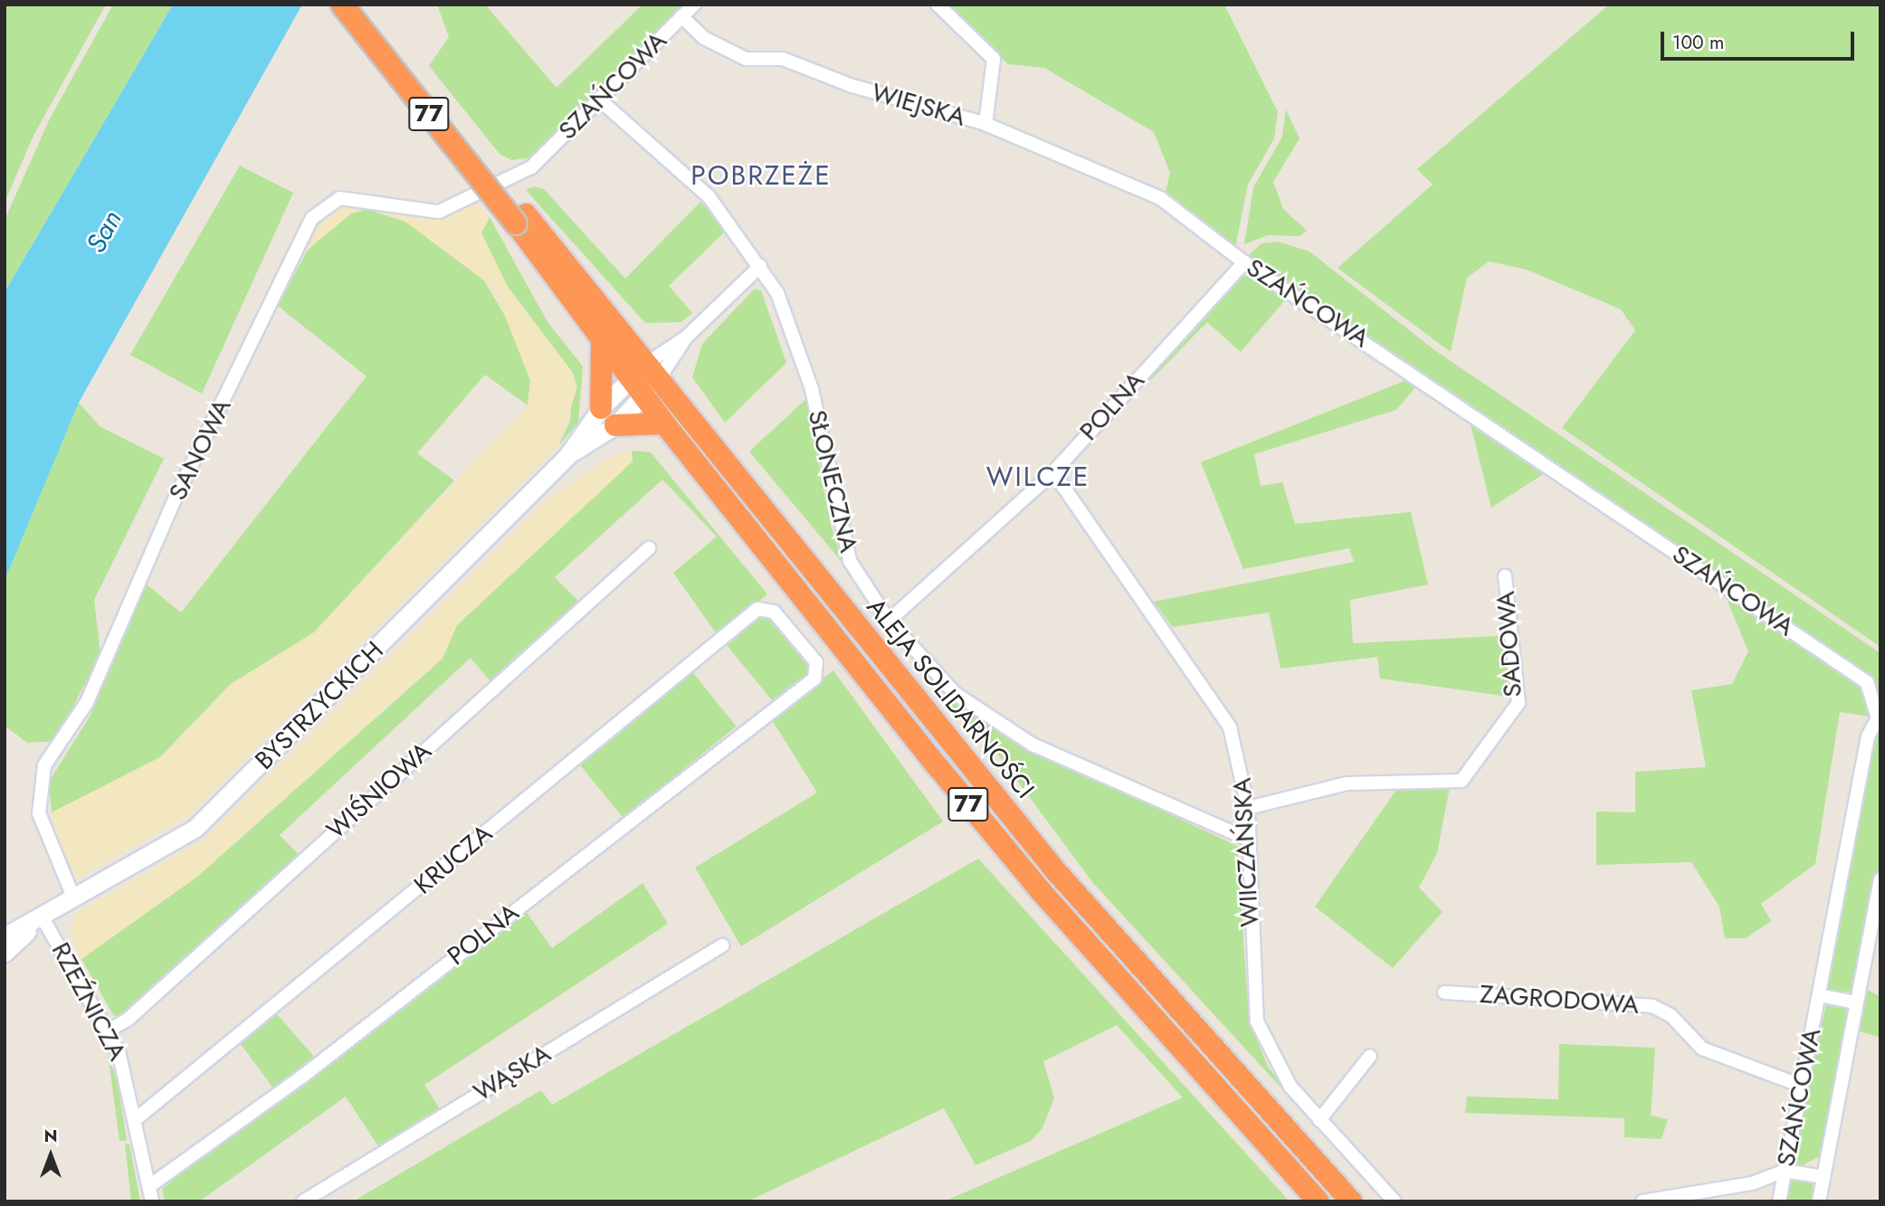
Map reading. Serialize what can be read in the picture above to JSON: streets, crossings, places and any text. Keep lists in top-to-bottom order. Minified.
{"streets":{"highway":["77","ALEJA SOLIDARNOŚCI"],"street":["SZAŃCOWA","WIEJSKA","POLNA","SANOWA","SŁONECZNA","SADOWA","BYSTRZYCKICH","WIŚNIOWA","WIICZAŃSKA","KRUCZA","ZAGRODOWA","RZEŹNICZA","WĄSKA"]},"crossings":[["SZAŃCOWA","WIEJSKA"],["SZAŃCOWA","POLNA"],["SZAŃCOWA","SANOWA"],["SZAŃCOWA","SŁONECZNA"],["SZAŃCOWA","ZAGRODOWA"],["77","ALEJA SOLIDARNOŚCI"],["POLNA","SŁONECZNA"],["POLNA","WIICZAŃSKA"],["POLNA","KRUCZA"],["POLNA","RZEŹNICZA"],["SANOWA","BYSTRZYCKICH"],["SŁONECZNA","WIICZAŃSKA"],["SADOWA","WIICZAŃSKA"],["BYSTRZYCKICH","RZEŹNICZA"],["WIŚNIOWA","RZEŹNICZA"],["KRUCZA","RZEŹNICZA"]],"districts":["POBRZEŻE","WILCZE"],"water":["San"],"scale_bar":"100 m","north":"top"}
